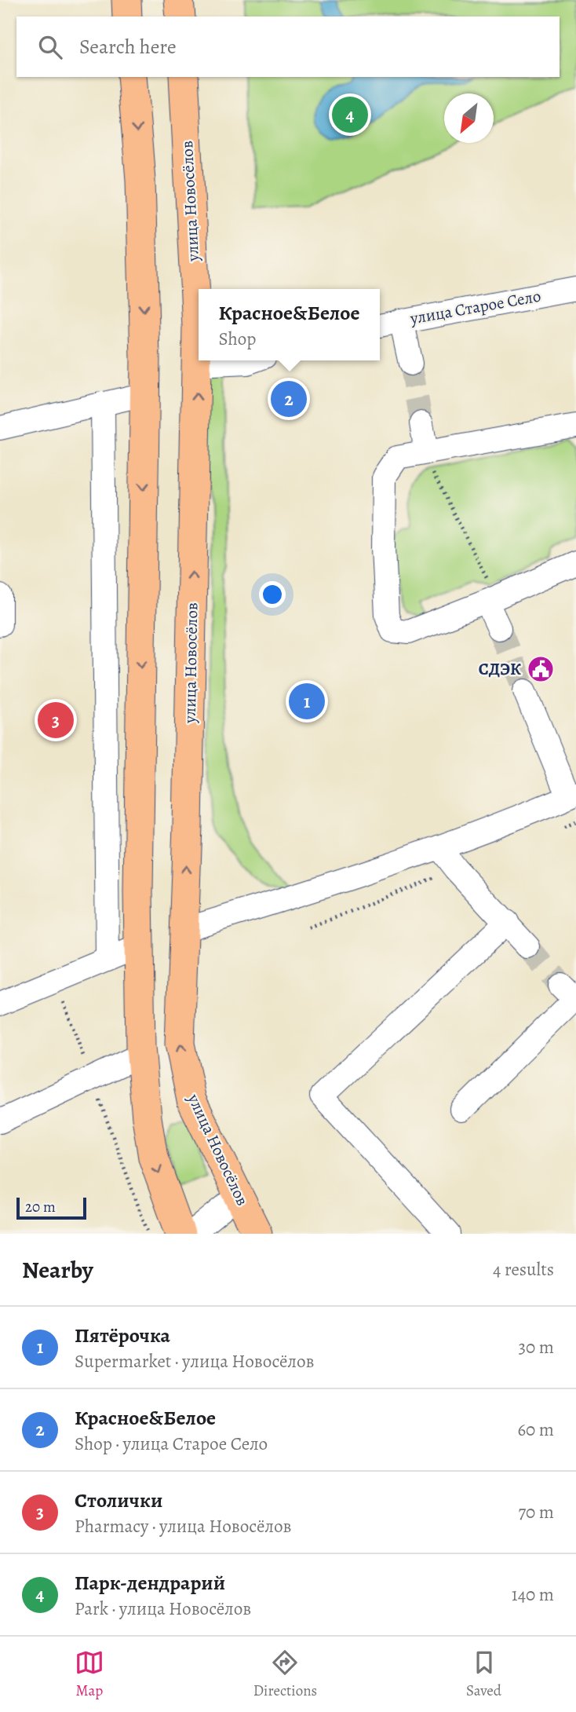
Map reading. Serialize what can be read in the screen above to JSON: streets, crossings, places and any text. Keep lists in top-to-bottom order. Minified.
{"streets":{"main road":["улица Новосёлов"],"street":["улица Старое Село"]},"places":{"public building":["СДЭК"]},"scale_bar":"20 m","north":"bottom left","page":{"search":"Search here","pins":["4","2","1","3"],"popup":["Красное&Белое","Shop"],"scale":"20 m","heading":["Nearby","4 results"],"list":[{"mark":"1","name":"Пятёрочка","note":"Supermarket · улица Новосёлов","value":"30 m"},{"mark":"2","name":"Красное&Белое","note":"Shop · улица Старое Село","value":"60 m"},{"mark":"3","name":"Столички","note":"Pharmacy · улица Новосёлов","value":"70 m"},{"mark":"4","name":"Парк-дендрарий","note":"Park · улица Новосёлов","value":"140 m"}],"nav":["Map","Directions","Saved"]}}
